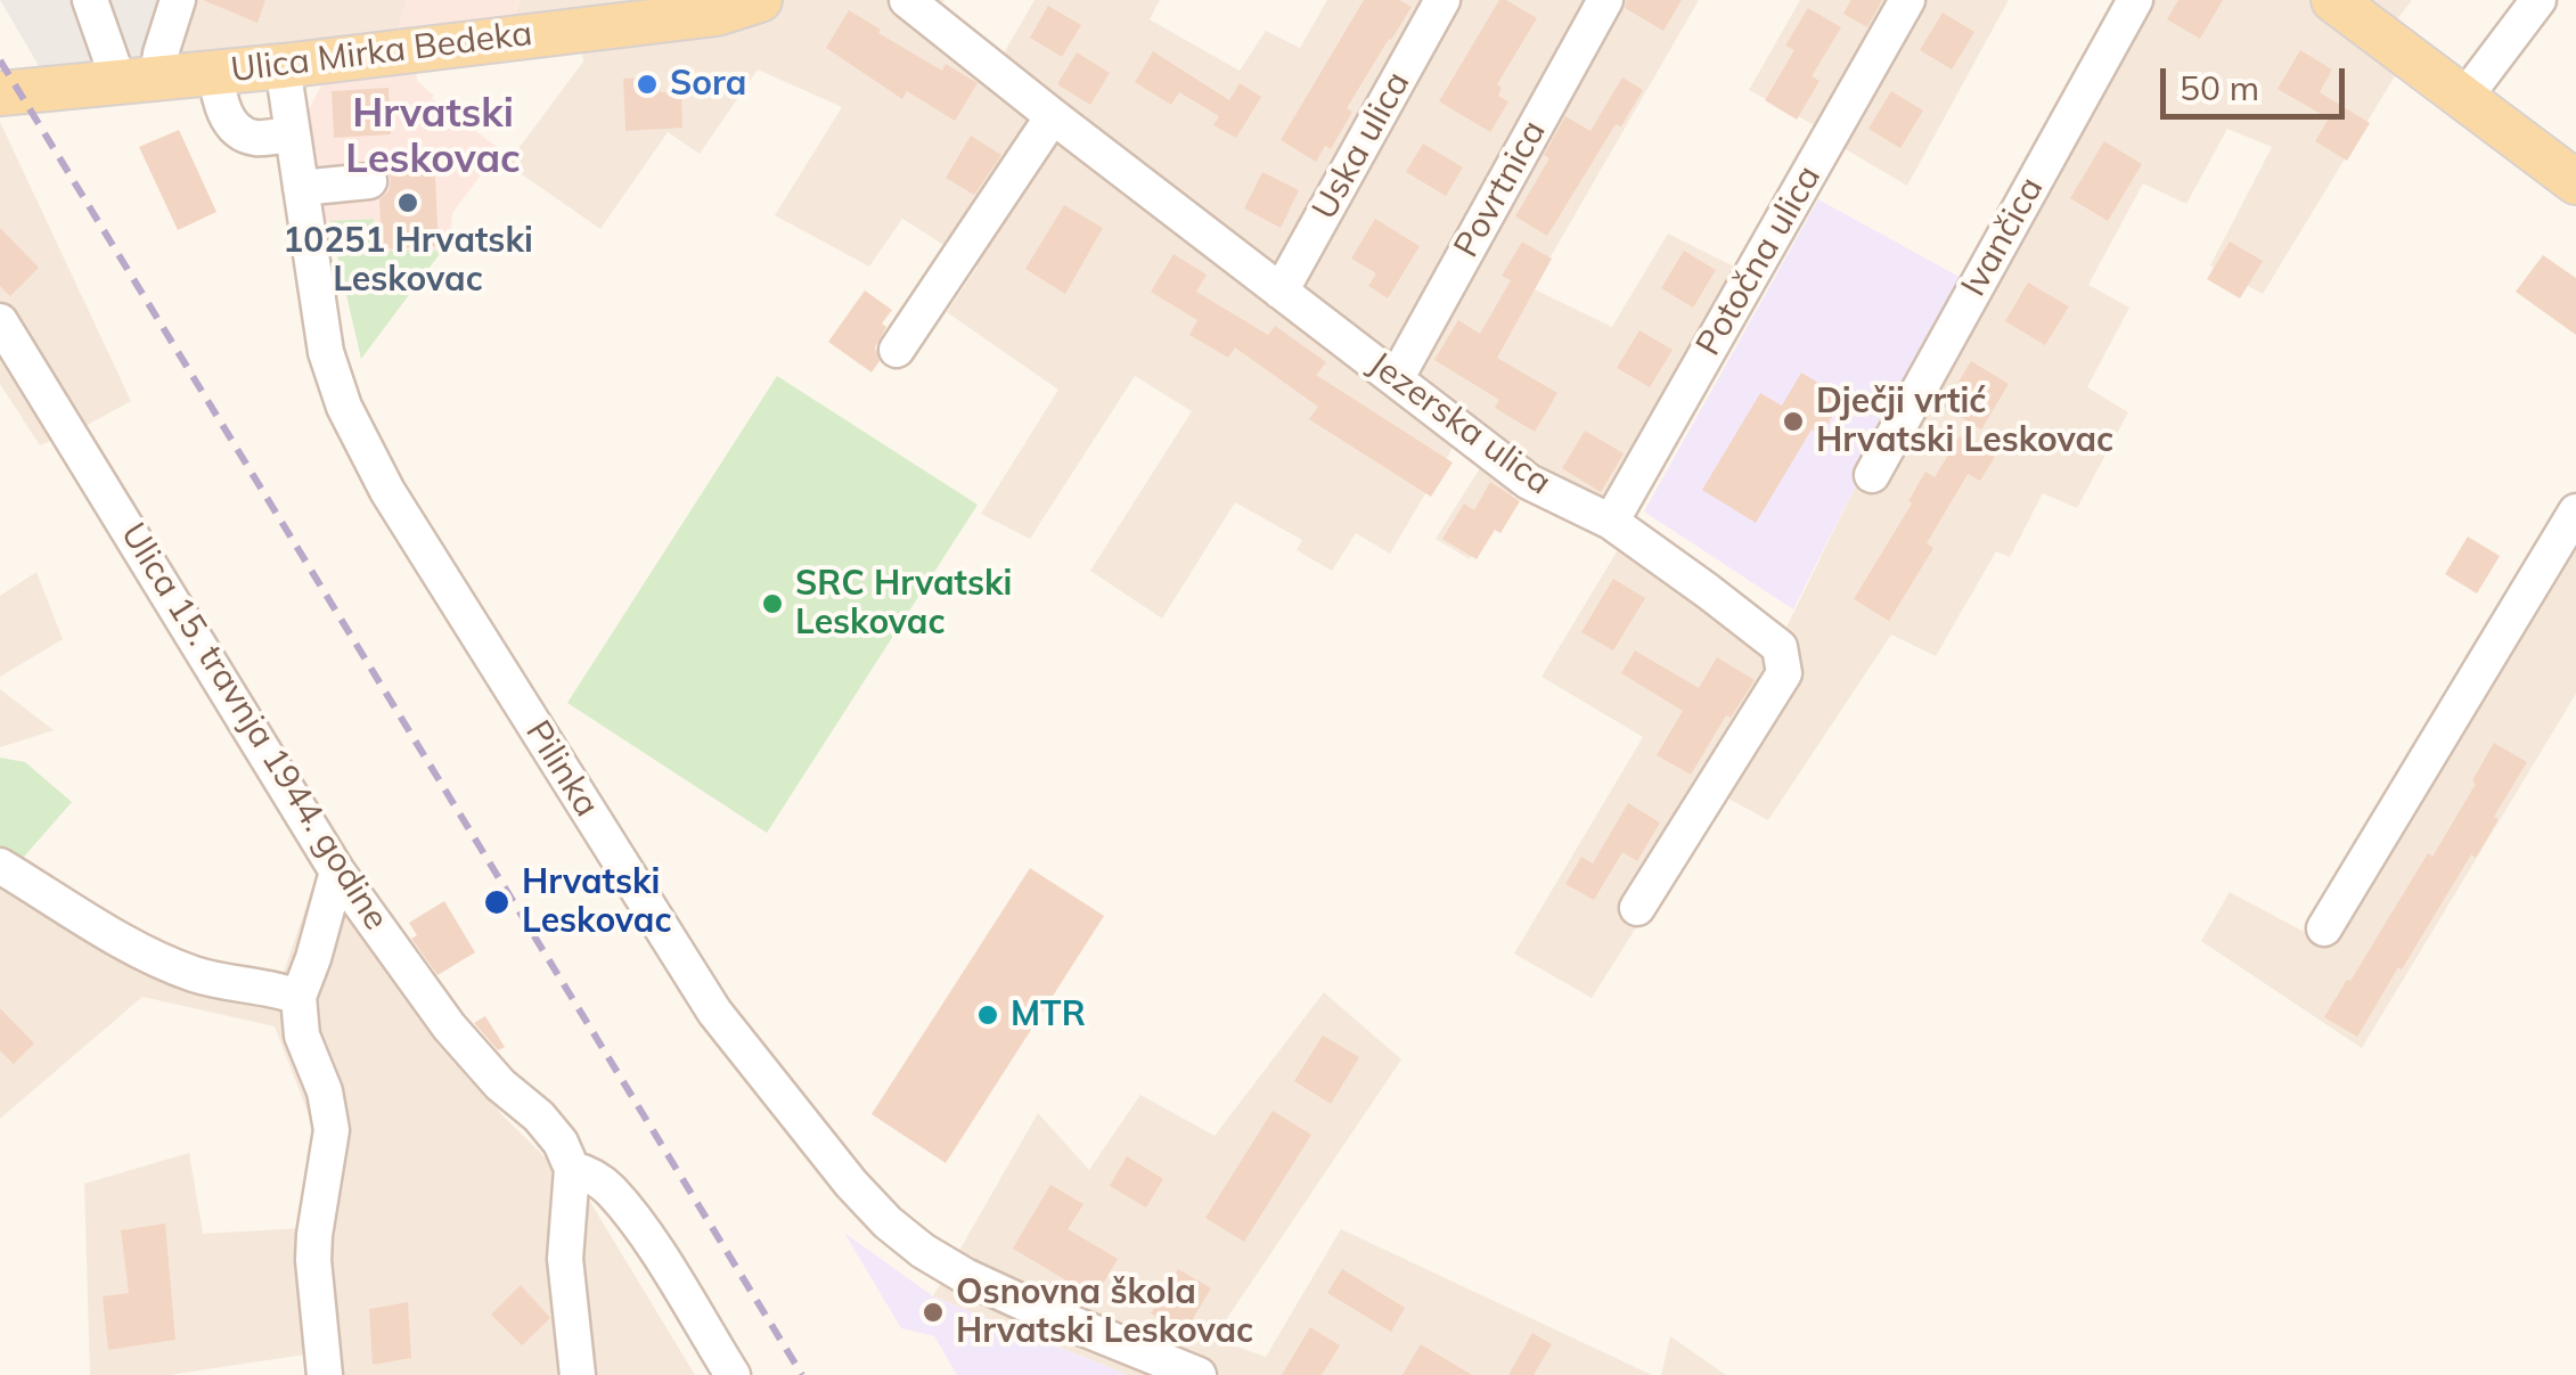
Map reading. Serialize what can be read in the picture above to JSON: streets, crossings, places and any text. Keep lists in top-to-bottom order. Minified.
{"streets":{"main road":["Ulica Mirka Bedeka"],"street":["Uska ulica","Povrtnica","Ivančica","Potočna ulica","Jezerska ulica","Ulica 15. travnja 1944. godine","Pilinka"]},"crossings":[["Ulica Mirka Bedeka","Pilinka"],["Uska ulica","Jezerska ulica"],["Povrtnica","Jezerska ulica"],["Potočna ulica","Jezerska ulica"]],"districts":["Hrvatski Leskovac"],"places":["Sora","10251 Hrvatski Leskovac","Dječji vrtić Hrvatski Leskovac","SRC Hrvatski Leskovac","Hrvatski Leskovac","MTR","Osnovna škola Hrvatski Leskovac"],"scale_bar":"50 m"}
